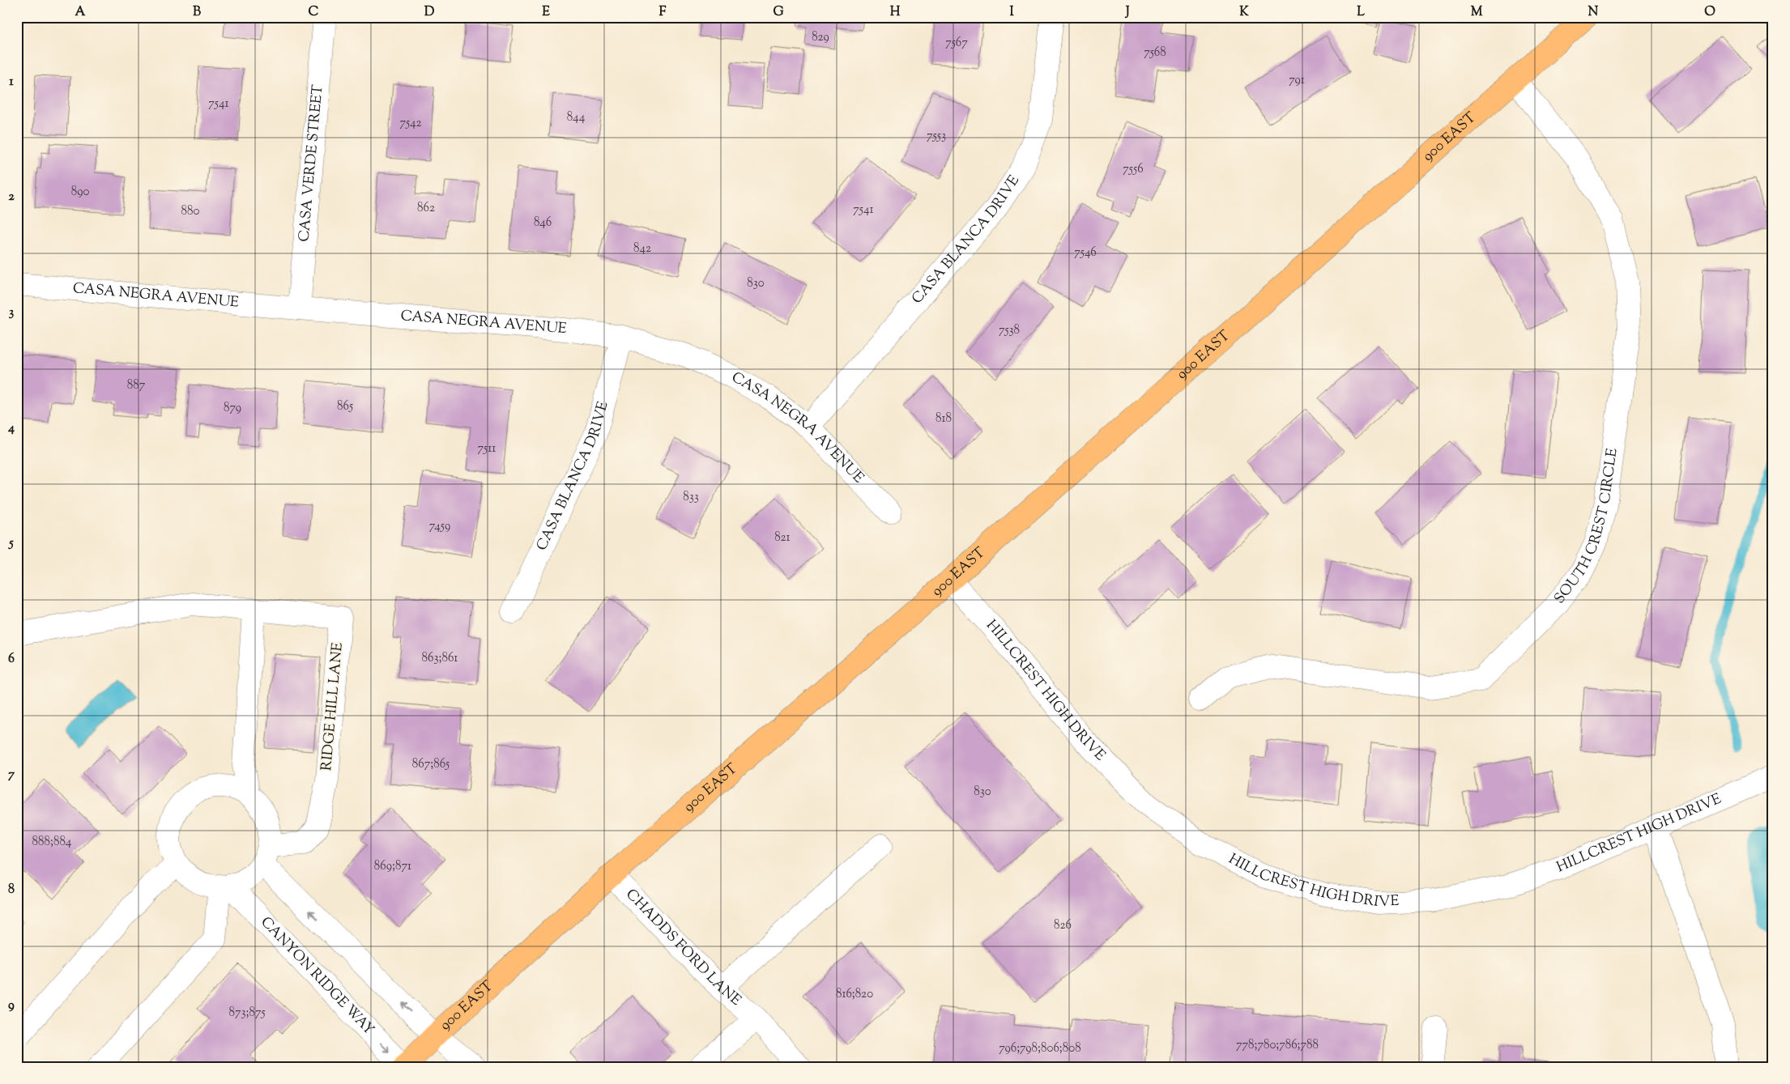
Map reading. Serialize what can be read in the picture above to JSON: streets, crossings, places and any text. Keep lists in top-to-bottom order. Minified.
{"streets":{"main road":["900 EAST"],"street":["CASA VERDE STREET","CASA BLANCA DRIVE","CASA NEGRA AVENUE","SOUTH CREST CIRCLE","HILLCREST HIGH DRIVE","RIDGE HILL LANE","CHADDS FORD LANE","CANYON RIDGE WAY"]},"crossings":[["900 EAST","SOUTH CREST CIRCLE"],["900 EAST","HILLCREST HIGH DRIVE"],["900 EAST","CHADDS FORD LANE"],["900 EAST","CANYON RIDGE WAY"],["CASA VERDE STREET","CASA NEGRA AVENUE"],["CASA BLANCA DRIVE","CASA NEGRA AVENUE"],["RIDGE HILL LANE","CANYON RIDGE WAY"]],"house_numbers":["829","7567","7568","791","7541","844","7542","7553","7556","890","862","7541","880","846","842","7546","830","7538","887","865","879","818","7511","833","7459","821","863;861","867;865","830","888;884","869;871","826","816;820","873;875","778;780;786;788","796;798;806;808"],"grid":{"columns":["A","B","C","D","E","F","G","H","I","J","K","L","M","N","O"],"rows":["1","2","3","4","5","6","7","8","9"]}}
